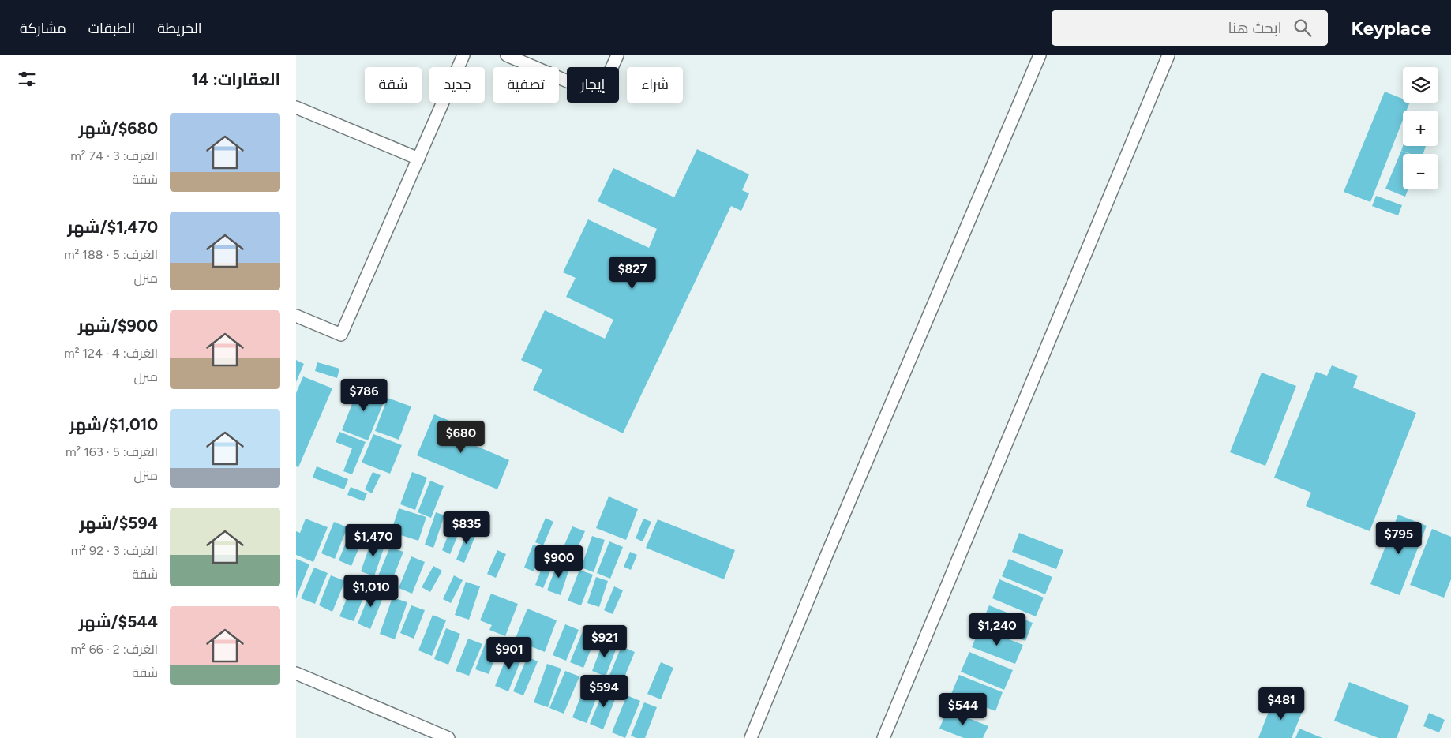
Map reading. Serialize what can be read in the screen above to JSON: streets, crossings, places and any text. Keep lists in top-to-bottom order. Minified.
{"page":{"header":"Keyplace","search":"ابحث هنا","nav":["الخريطة","الطبقات","مشاركة"],"heading":"العقارات: 14","map_buttons":["+","−"],"chip":["شراء","إيجار","تصفية","جديد","شقة"],"list":[{"name":"$680/شهر","note":"الغرف: 3 · 74 m² · شقة"},{"name":"$1,470/شهر","note":"الغرف: 5 · 188 m² · منزل"},{"name":"$900/شهر","note":"الغرف: 4 · 124 m² · منزل"},{"name":"$1,010/شهر","note":"الغرف: 5 · 163 m² · منزل"},{"name":"$594/شهر","note":"الغرف: 3 · 92 m² · شقة"},{"name":"$544/شهر","note":"الغرف: 2 · 66 m² · شقة"}],"price":["$827","$786","$680","$835","$795","$1,470","$900","$1,010","$1,240","$921","$901","$594","$481","$544"]}}
